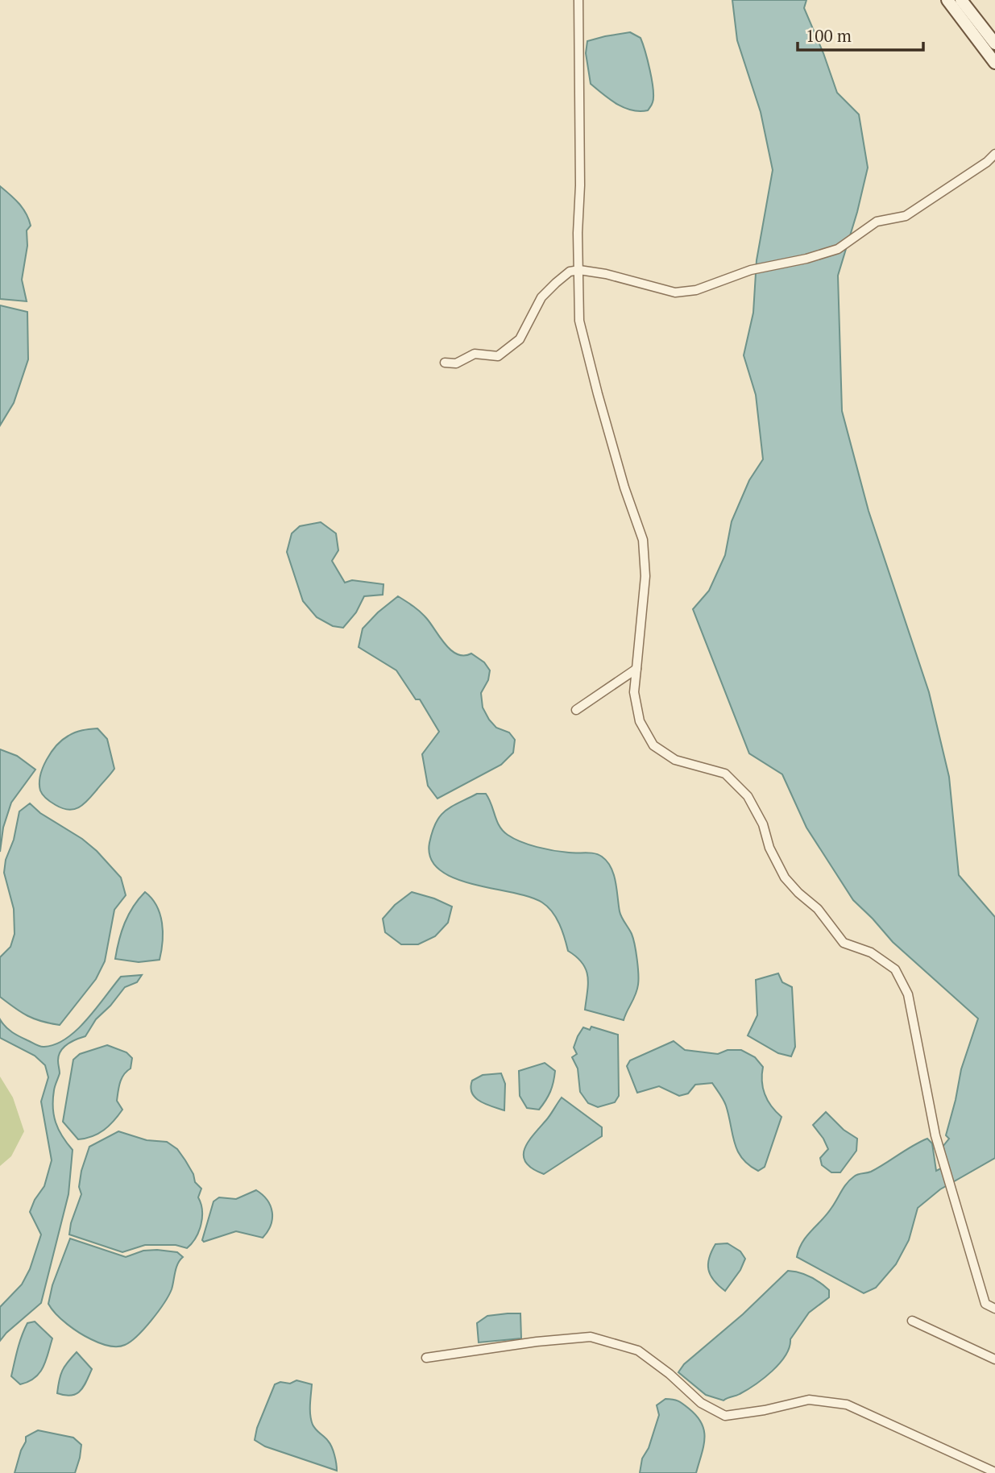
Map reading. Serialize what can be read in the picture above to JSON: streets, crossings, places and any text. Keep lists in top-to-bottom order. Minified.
{"scale_bar":"100 m"}
